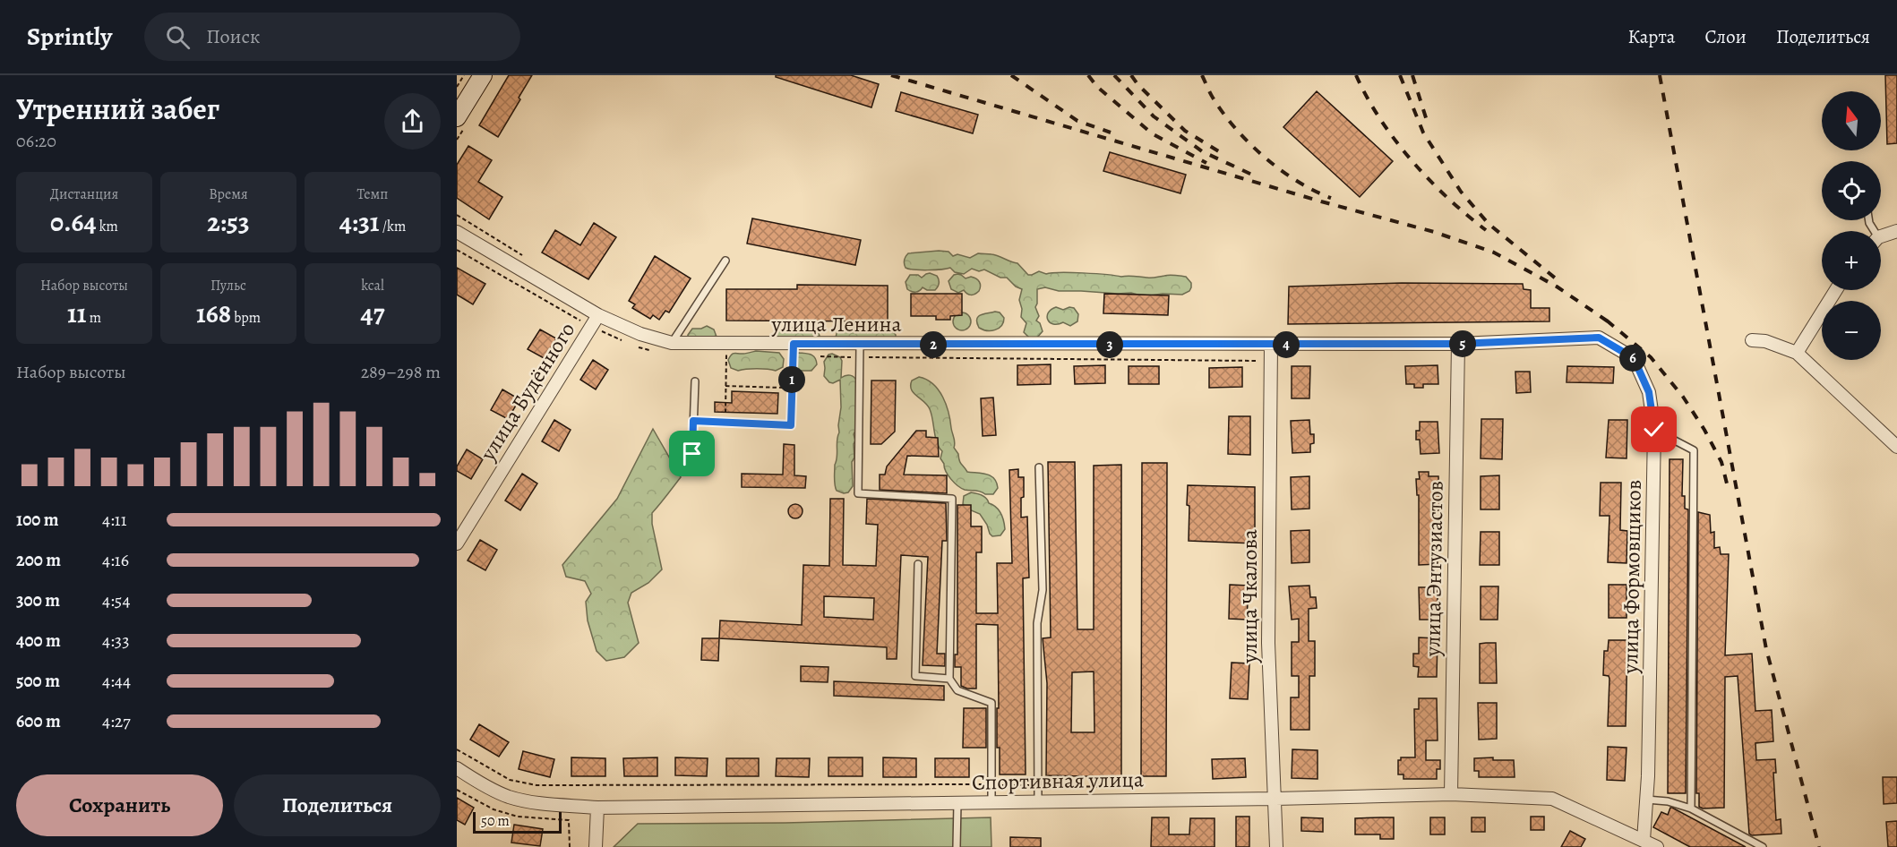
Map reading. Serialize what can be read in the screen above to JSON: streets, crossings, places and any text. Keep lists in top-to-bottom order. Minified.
{"streets":{"street":["улица Ленина","улица Будённого","улица Энтузиастов","улица Формовщиков","улица Чкалова","Спортивная улица"]},"crossings":[["улица Ленина","улица Будённого"],["улица Ленина","улица Энтузиастов"],["улица Ленина","улица Формовщиков"],["улица Ленина","улица Чкалова"],["улица Энтузиастов","Спортивная улица"],["улица Формовщиков","Спортивная улица"],["улица Чкалова","Спортивная улица"]],"scale_bar":"50 m","north":"top","page":{"header":"Sprintly","search":"Поиск","nav":["Карта","Слои","Поделиться"],"heading":["Утренний забег","06:20"],"map_buttons":["+","−"],"stats":[["Дистанция","0.64 km"],["Время","2:53"],["Темп","4:31 /km"],["Набор высоты","11 m"],["Пульс","168 bpm"],["kcal","47"]],"pins":["5","2","3","4","6","1"],"chart":["Набор высоты","289–298 m"],"list":[{"name":"100 m","note":"4:11"},{"name":"200 m","note":"4:16"},{"name":"300 m","note":"4:54"},{"name":"400 m","note":"4:33"},{"name":"500 m","note":"4:44"},{"name":"600 m","note":"4:27"}],"buttons":["Сохранить","Поделиться"],"scale":"50 m"}}
